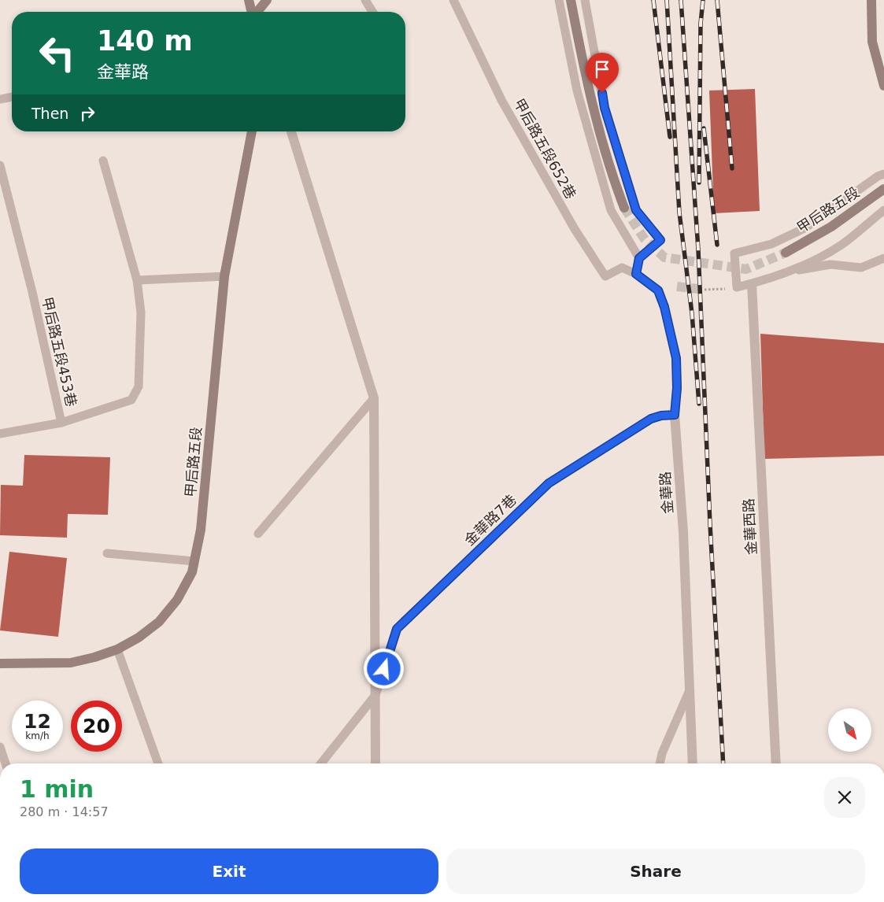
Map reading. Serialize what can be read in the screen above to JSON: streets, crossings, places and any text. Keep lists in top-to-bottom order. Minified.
{"streets":{"main road":["甲后路五段"],"street":["金華路","金華西路"],"lane":["甲后路五段652巷","甲后路五段453巷","金華路7巷"]},"crossings":[["甲后路五段652巷","金華路"],["金華路","金華路7巷"]],"north":"bottom right","page":{"turn":["140 m","金華路"],"then":"Then","speed":"12 km/h","limit":"20","heading":["1 min","280 m · 14:57"],"buttons":["Exit","Share"]}}
